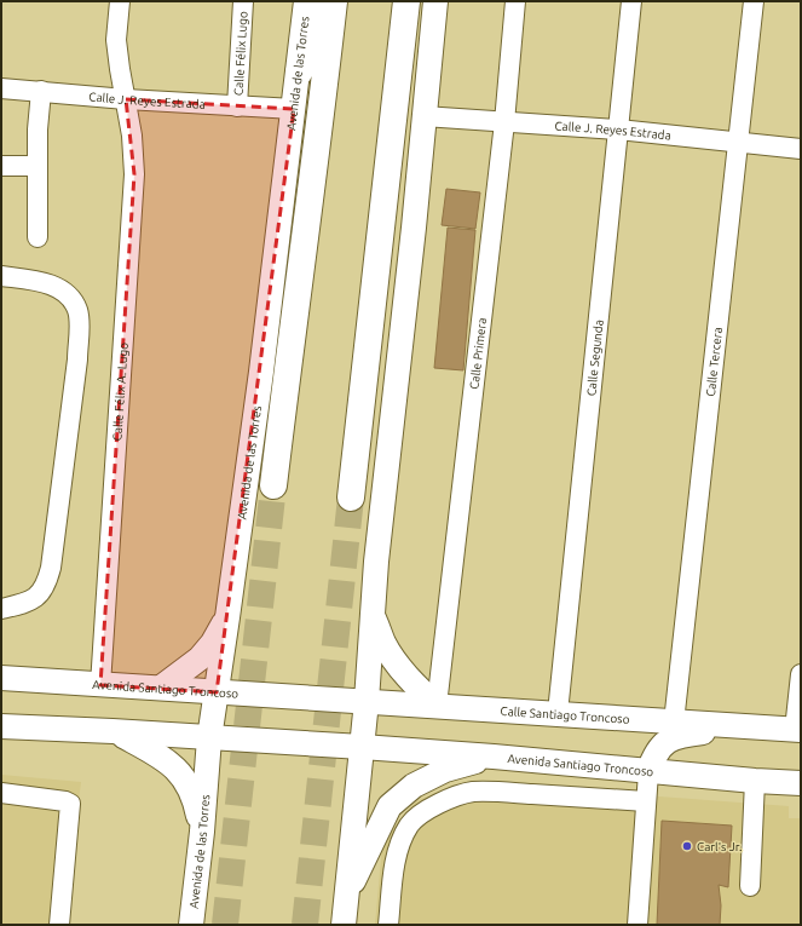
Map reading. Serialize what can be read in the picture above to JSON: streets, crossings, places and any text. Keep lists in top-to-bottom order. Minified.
{"streets":{"main road":["Avenida de las Torres","Avenida Santiago Troncoso","Calle Santiago Troncoso"],"street":["Calle Félix Lugo","Calle J. Reyes Estrada","Calle Primera","Calle Segunda","Calle Tercera","Calle Félix A. Lugo"]},"crossings":[["Calle Félix Lugo","Calle J. Reyes Estrada"],["Avenida de las Torres","Calle J. Reyes Estrada"],["Avenida de las Torres","Avenida Santiago Troncoso"],["Calle J. Reyes Estrada","Calle Primera"],["Calle J. Reyes Estrada","Calle Segunda"],["Calle J. Reyes Estrada","Calle Tercera"],["Calle J. Reyes Estrada","Calle Félix A. Lugo"],["Calle Primera","Calle Santiago Troncoso"],["Calle Segunda","Calle Santiago Troncoso"],["Calle Tercera","Calle Santiago Troncoso"],["Calle Félix A. Lugo","Avenida Santiago Troncoso"],["Avenida Santiago Troncoso","Calle Santiago Troncoso"]],"places":["Carl's Jr."]}
